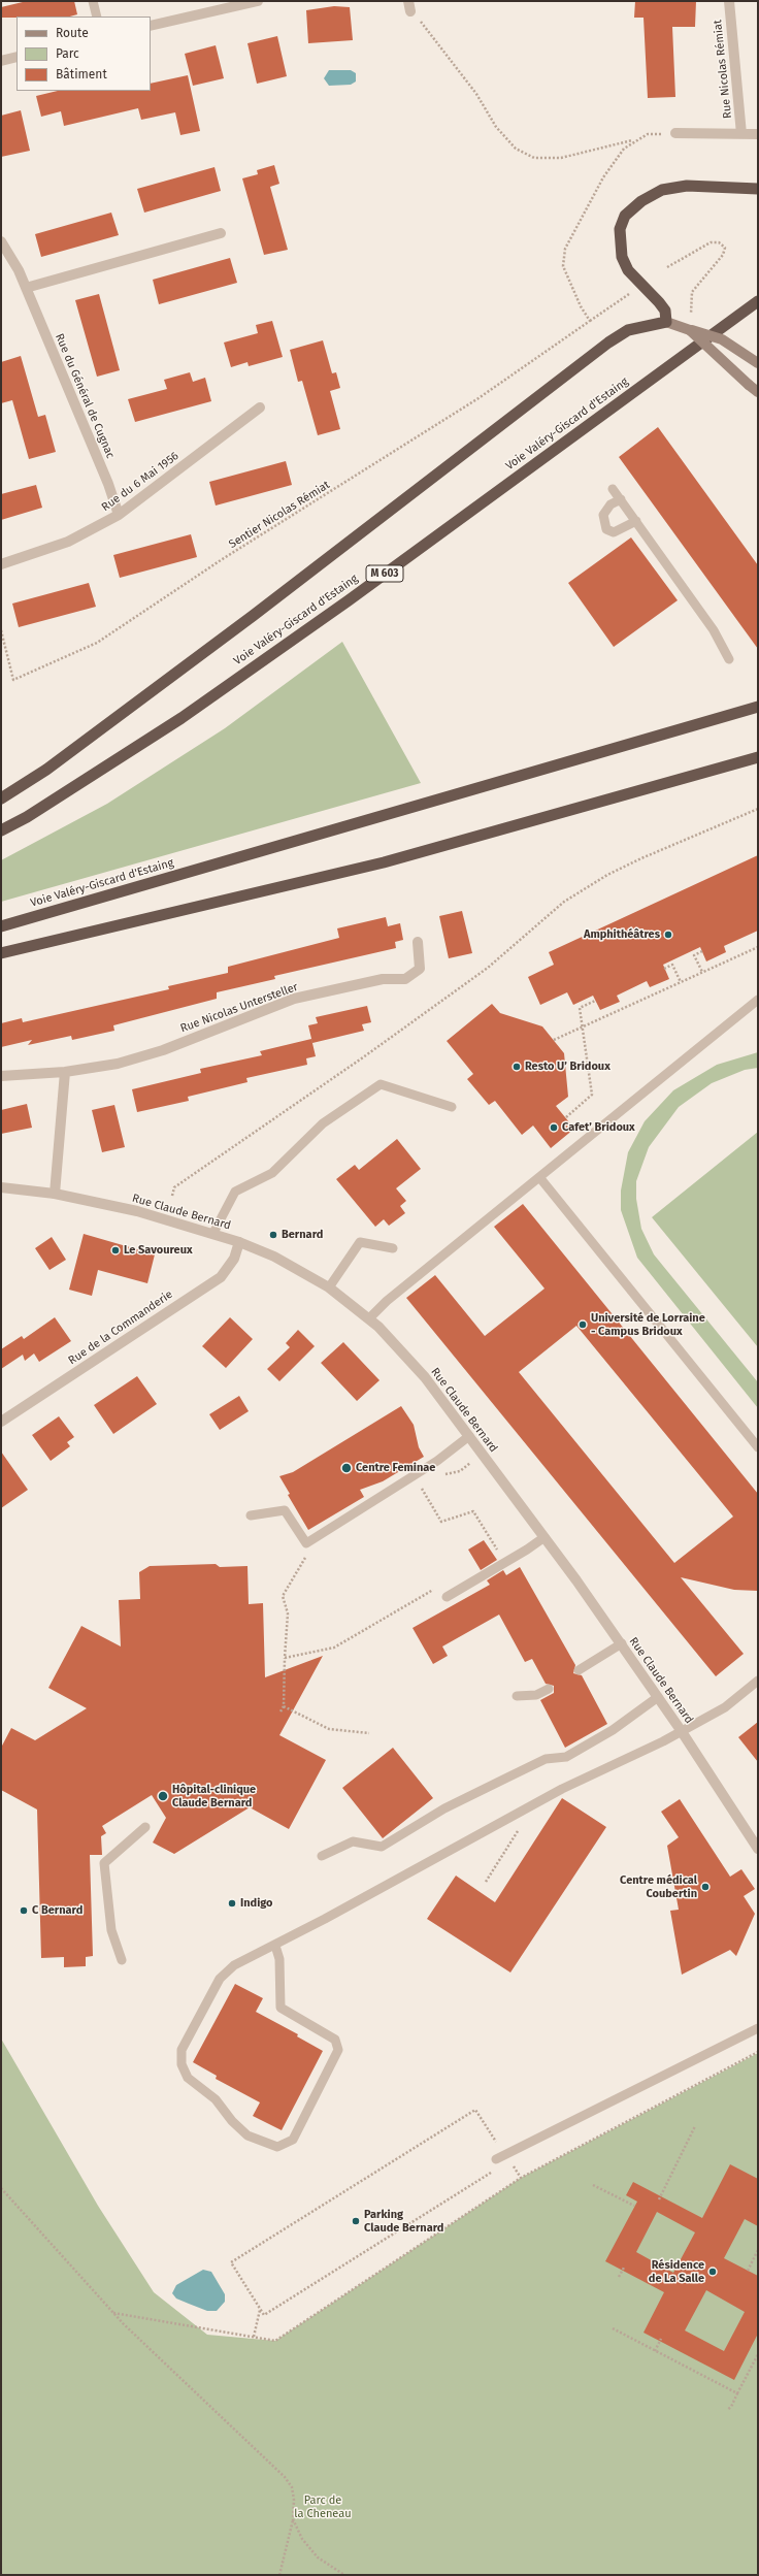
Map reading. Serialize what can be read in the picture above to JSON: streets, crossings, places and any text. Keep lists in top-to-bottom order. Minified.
{"streets":{"highway":["Voie Valéry-Giscard d'Estaing","M 603"],"street":["Rue Nicolas Rémiat","Rue du Général de Cugnac","Rue du 6 Mai 1956","Rue Nicolas Untersteller","Rue Claude Bernard","Rue de la Commanderie"],"path":["Sentier Nicolas Rémiat"]},"crossings":[["Rue du Général de Cugnac","Rue du 6 Mai 1956"],["Rue Claude Bernard","Rue de la Commanderie"]],"parks":["Parc de la Cheneau"],"places":["Amphithéâtres","Resto U’ Bridoux","Cafet’ Bridoux","Bernard","Le Savoureux","Université de Lorraine - Campus Bridoux","Centre Feminae","Hôpital-clinique Claude Bernard","Centre médical Coubertin","Indigo","C Bernard","Parking Claude Bernard","Résidence de La Salle"],"legend":["Route","Parc","Bâtiment"]}
